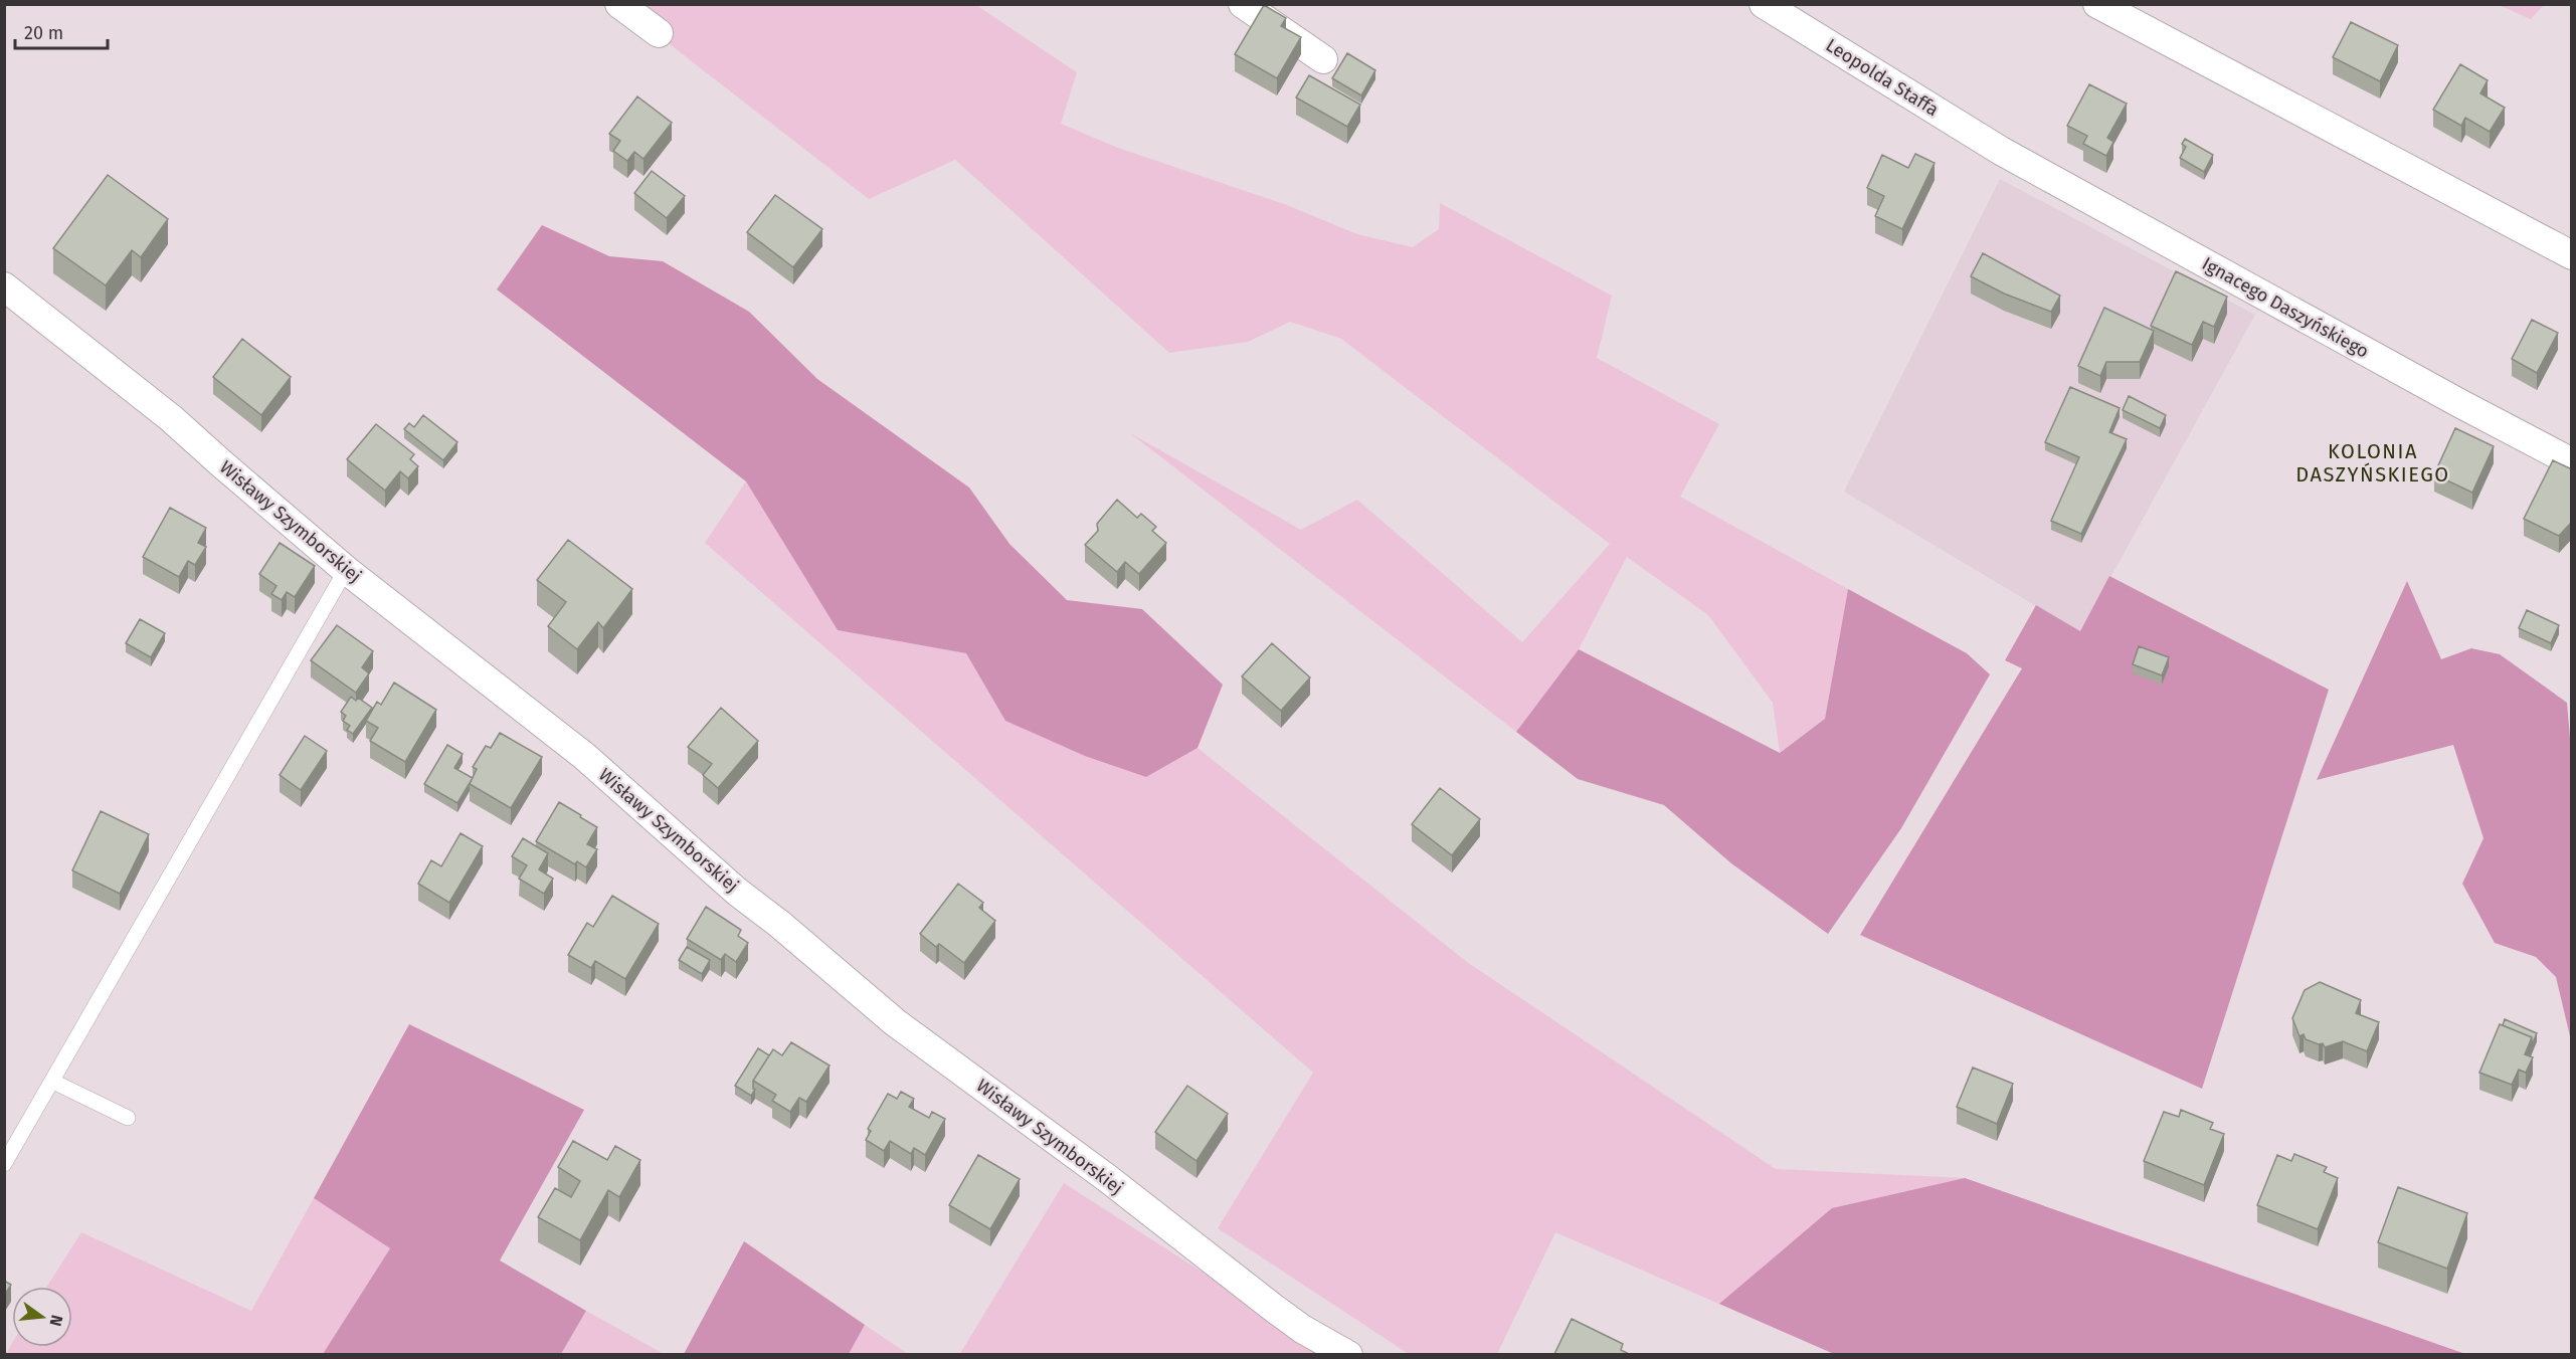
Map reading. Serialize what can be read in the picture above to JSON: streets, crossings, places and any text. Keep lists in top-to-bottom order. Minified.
{"streets":{"street":["Leopolda Staffa","Ignacego Daszyńskiego","Wisławy Szymborskiej"]},"crossings":[["Leopolda Staffa","Ignacego Daszyńskiego"]],"districts":["KOLONIA DASZYŃSKIEGO"],"scale_bar":"20 m","north":"right"}
